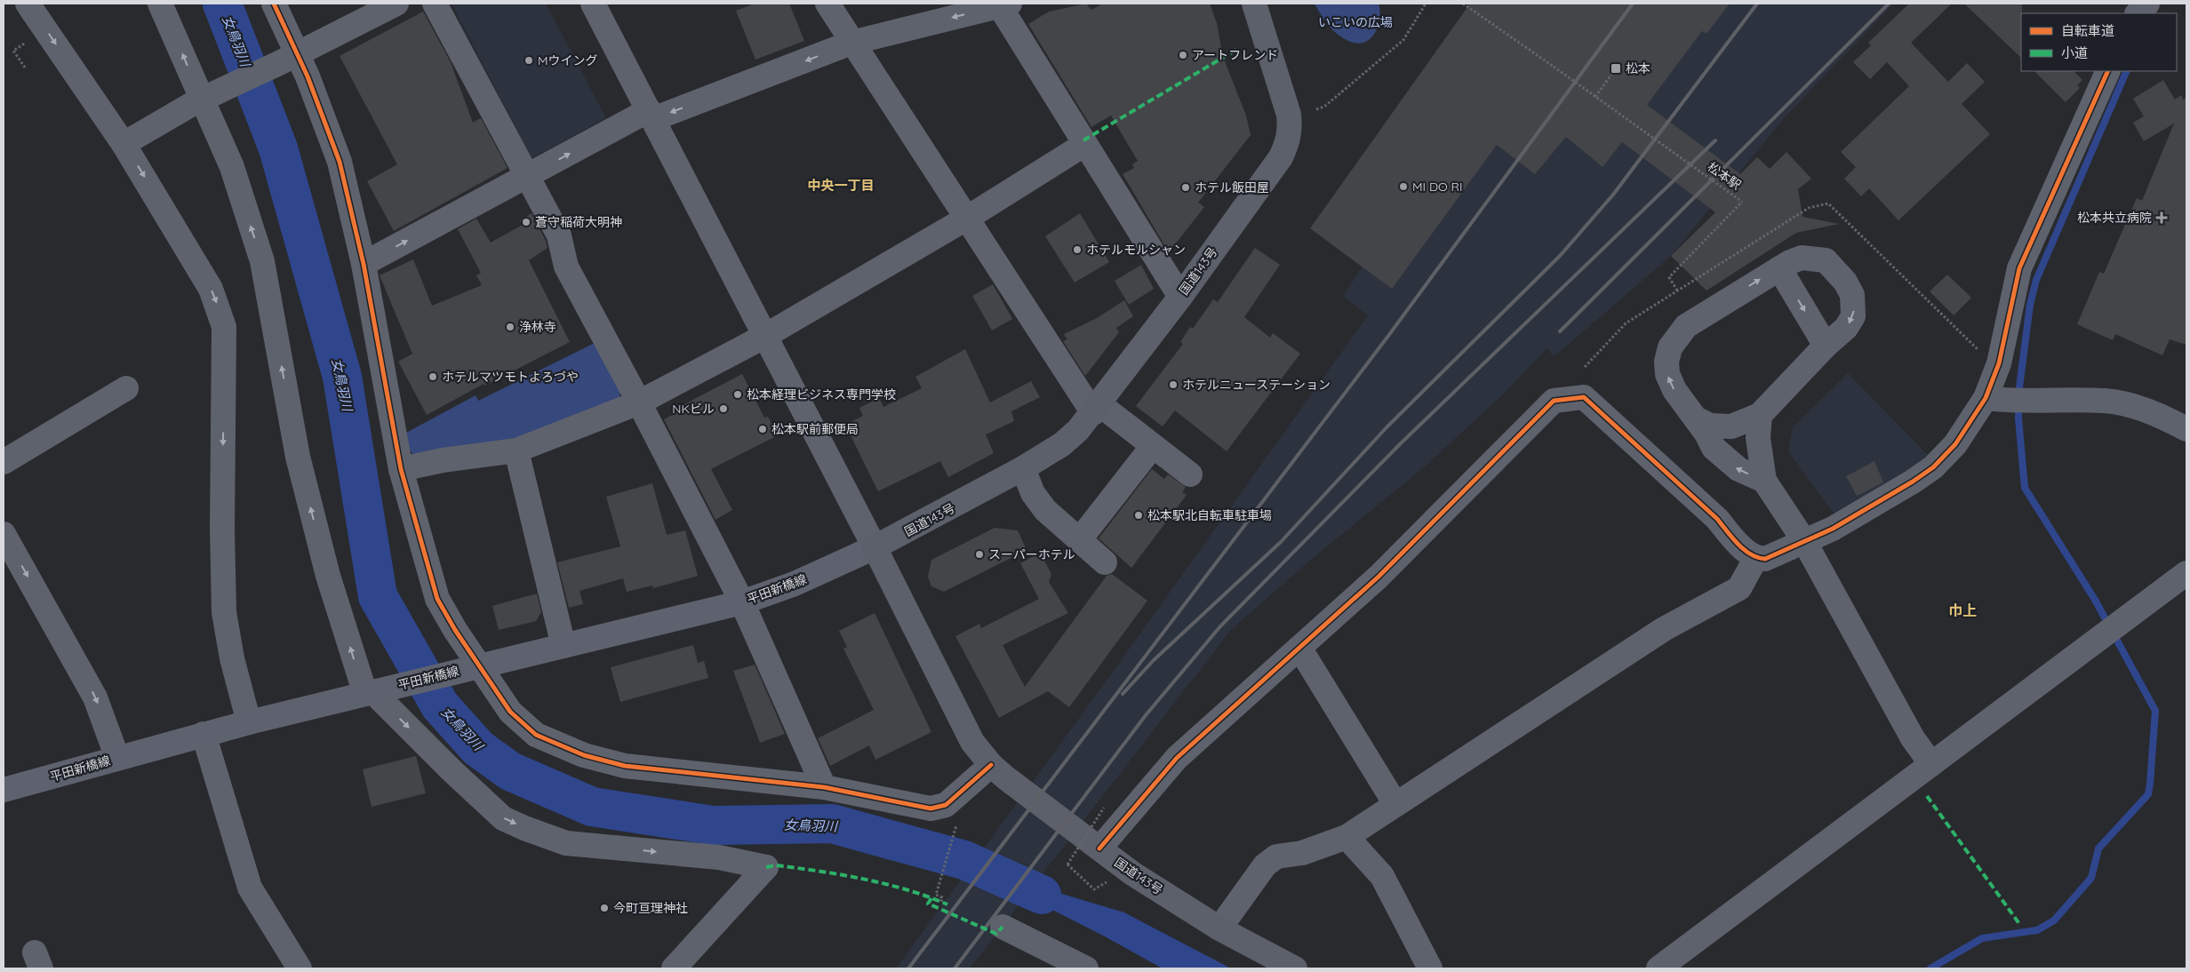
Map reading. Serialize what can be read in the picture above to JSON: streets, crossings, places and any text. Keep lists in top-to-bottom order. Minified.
{"streets":{"highway":["国道143号"],"main road":["平田新橋線"],"path":["松本駅"]},"crossings":[["国道143号","平田新橋線"]],"districts":["中央一丁目","巾上"],"water":["女鳥羽川"],"parks":["いこいの広場"],"places":{"other":["アートフレンド","Mウイング","MI DO RI","ホテル飯田屋","蒼守稲荷大明神","ホテルモルシャン","浄林寺","ホテルマツモトよろづや","ホテルニューステーション","松本経理ビジネス専門学校","NKビル","松本駅前郵便局","松本駅北自転車駐車場","スーパーホテル","今町亘理神社"],"transit":["松本"],"health":["松本共立病院"]},"legend":["自転車道","小道"]}
